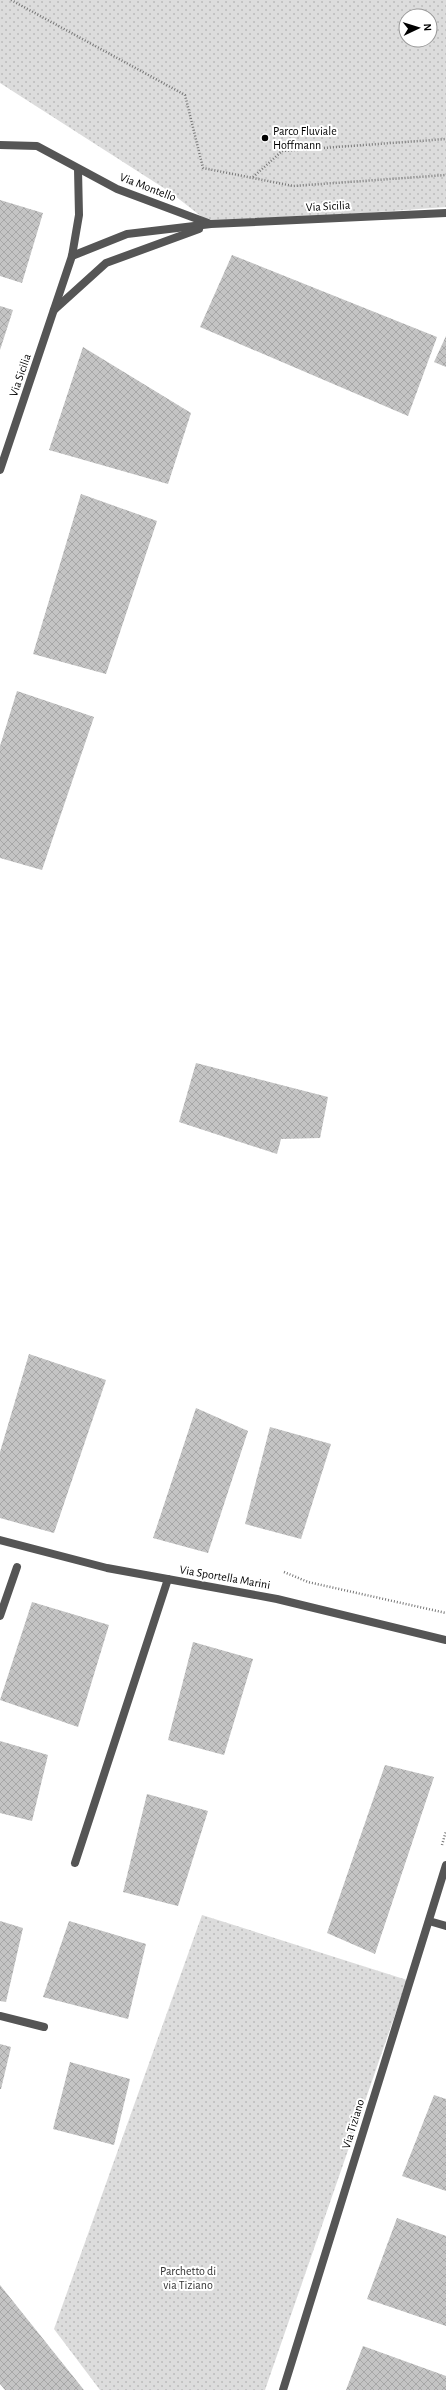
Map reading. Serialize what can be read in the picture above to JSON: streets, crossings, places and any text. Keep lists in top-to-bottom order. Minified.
{"streets":{"street":["Via Montello","Via Sicilia","Via Sportella Marini","Via Tiziano"]},"crossings":[["Via Montello","Via Sicilia"]],"parks":["Parchetto di via Tiziano"],"places":["Parco Fluviale Hoffmann"],"north":"right"}
